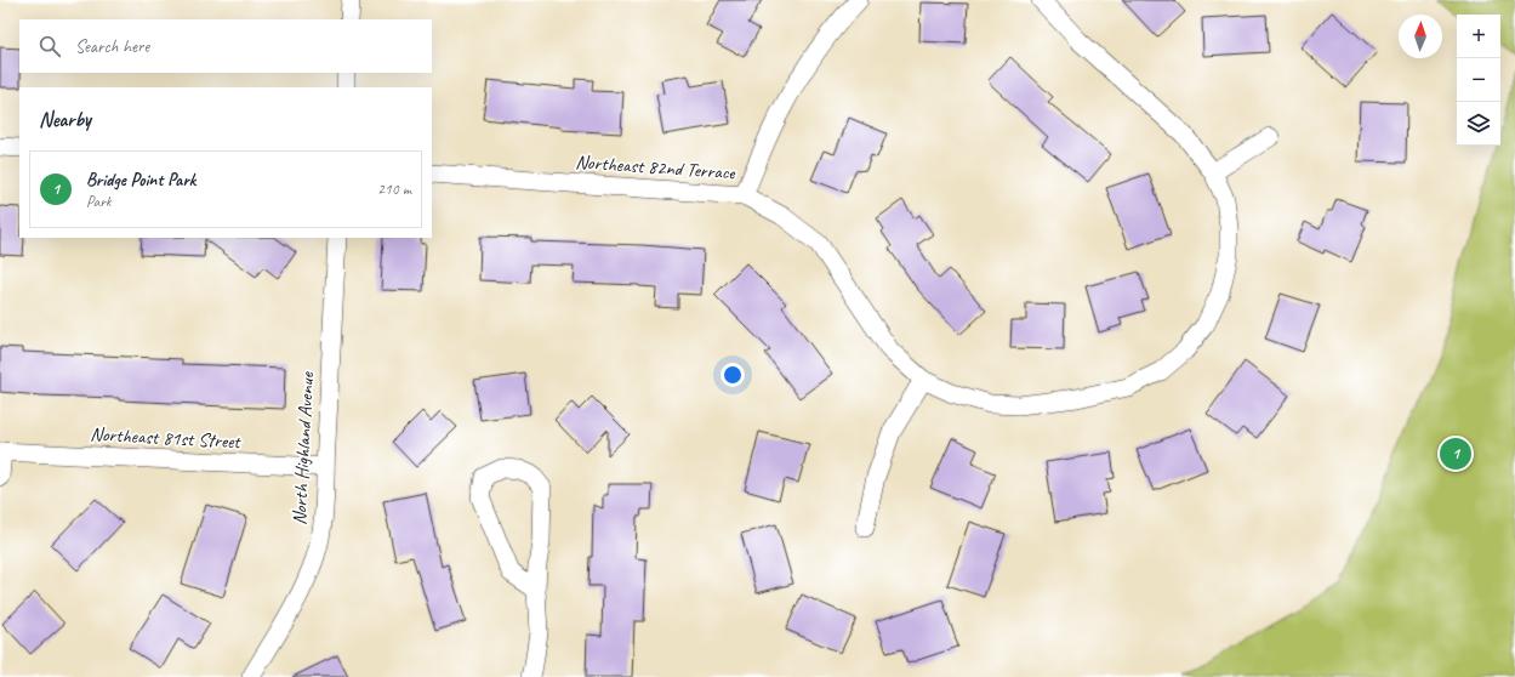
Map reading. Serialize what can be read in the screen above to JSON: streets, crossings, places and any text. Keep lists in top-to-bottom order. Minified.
{"streets":{"street":["Northeast 82nd Terrace","Northeast 81st Street","North Highland Avenue"]},"crossings":[["Northeast 81st Street","North Highland Avenue"]],"north":"top","page":{"map_buttons":["+","−"],"search":"Search here","heading":"Nearby","list":[{"mark":"1","name":"Bridge Point Park","note":"Park","value":"210 m"}],"pins":"1"}}
